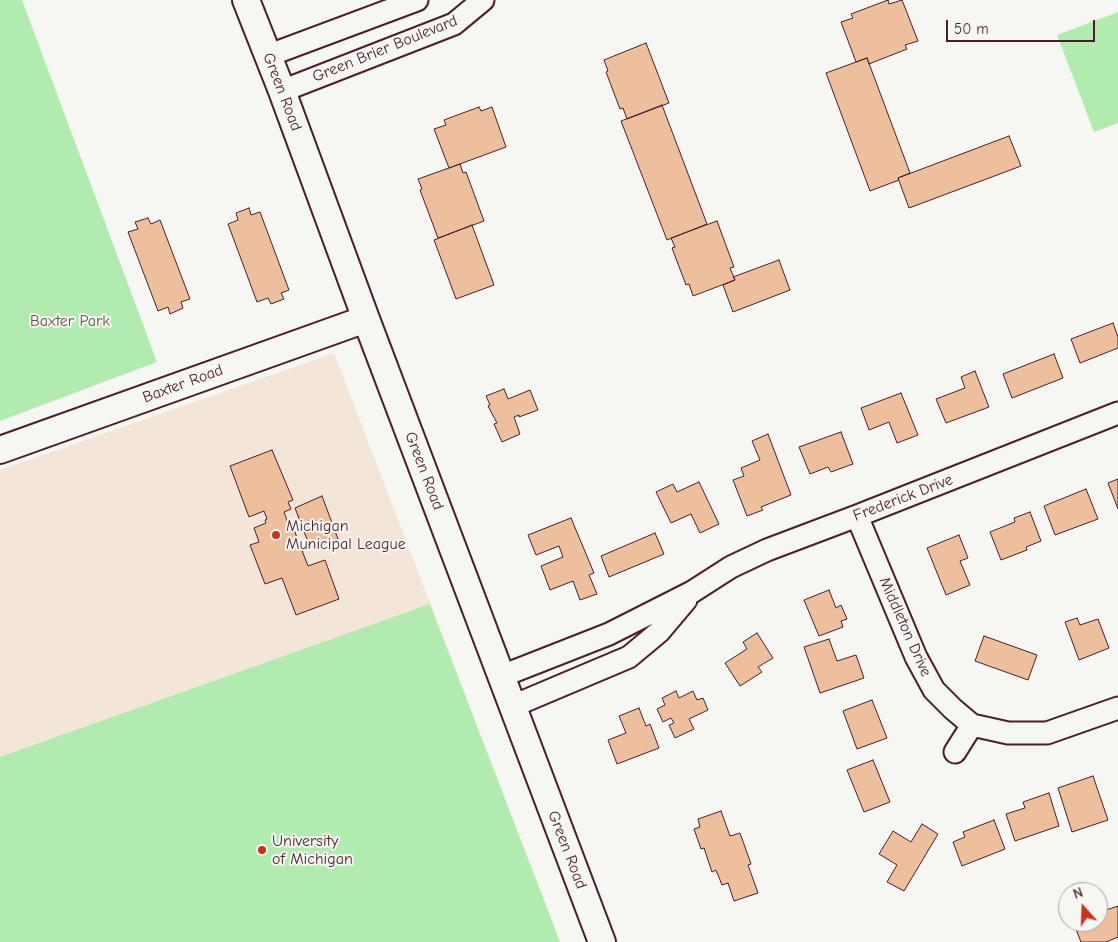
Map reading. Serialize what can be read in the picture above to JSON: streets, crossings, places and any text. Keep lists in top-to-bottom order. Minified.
{"streets":{"street":["Green Brier Boulevard","Green Road","Baxter Road","Frederick Drive","Middleton Drive"]},"crossings":[["Green Brier Boulevard","Green Road"],["Green Road","Baxter Road"],["Green Road","Frederick Drive"],["Frederick Drive","Middleton Drive"]],"parks":["Baxter Park"],"places":["Michigan Municipal League","University of Michigan"],"scale_bar":"50 m","north":"top"}
